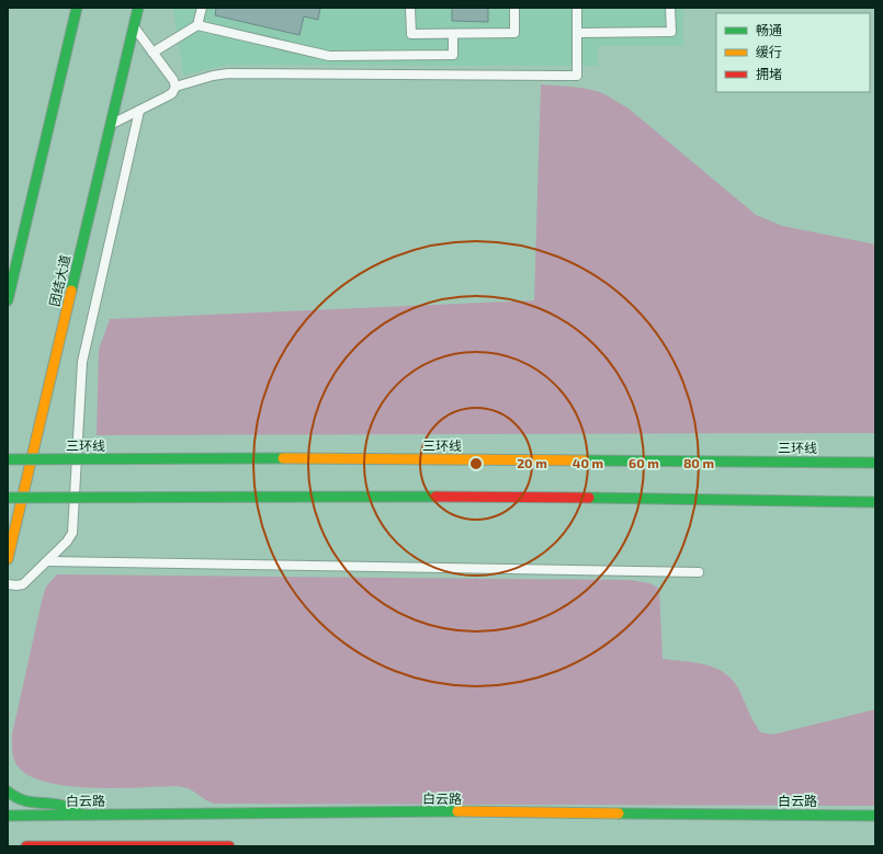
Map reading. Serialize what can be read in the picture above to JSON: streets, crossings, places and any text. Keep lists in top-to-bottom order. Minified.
{"streets":{"main road":["团结大道","三环线","白云路"]},"legend":["畅通","缓行","拥堵"],"rings":["20 m","40 m","60 m","80 m"]}
